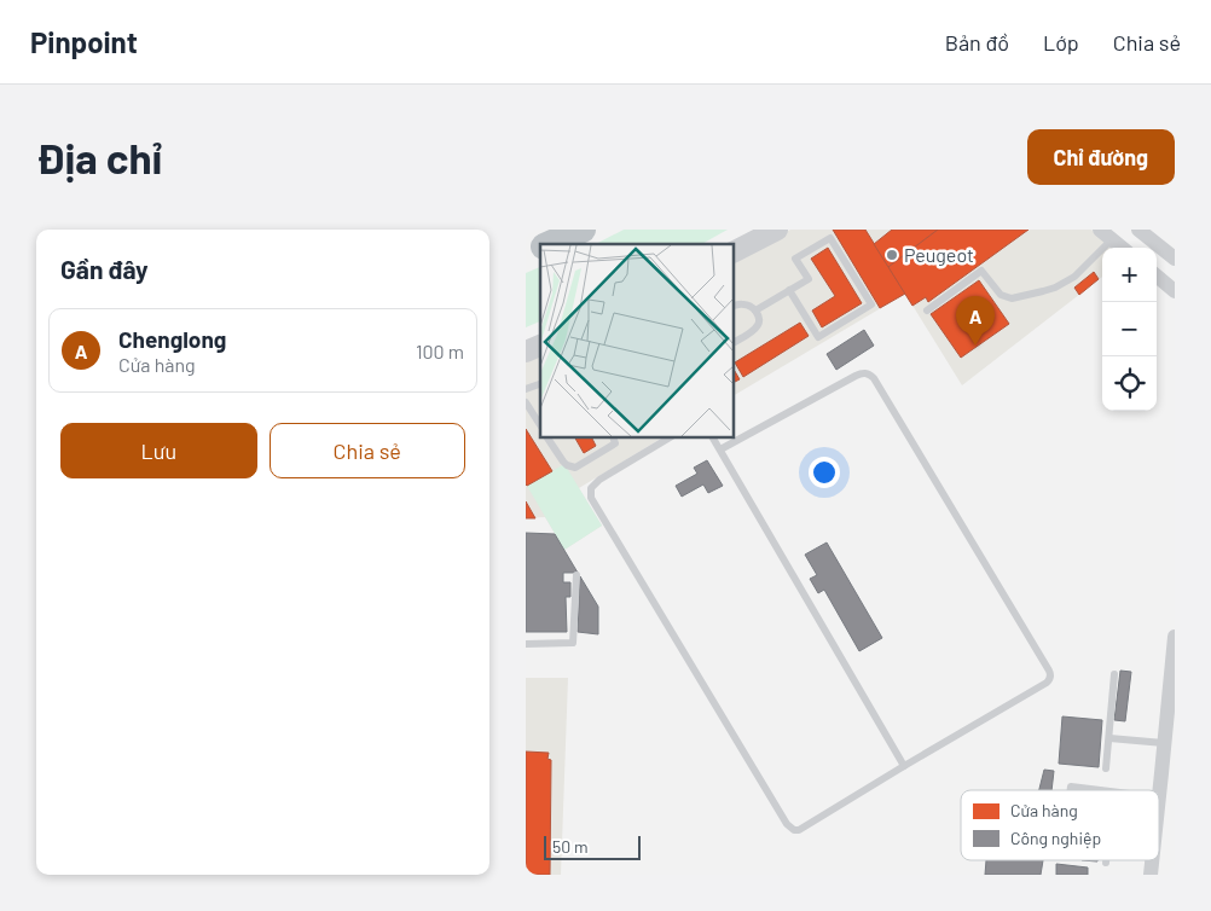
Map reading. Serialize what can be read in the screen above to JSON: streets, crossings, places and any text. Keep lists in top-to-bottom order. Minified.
{"places":["Peugeot"],"legend":["Cửa hàng","Công nghiệp"],"scale_bar":"50 m","page":{"header":"Pinpoint","nav":["Bản đồ","Lớp","Chia sẻ"],"buttons":["Chỉ đường",["Lưu","Chia sẻ"]],"title":"Địa chỉ","heading":"Gần đây","map_buttons":["+","−"],"pins":"A","list":[{"mark":"A","name":"Chenglong","note":"Cửa hàng","value":"100 m"}],"scale":"50 m"}}
